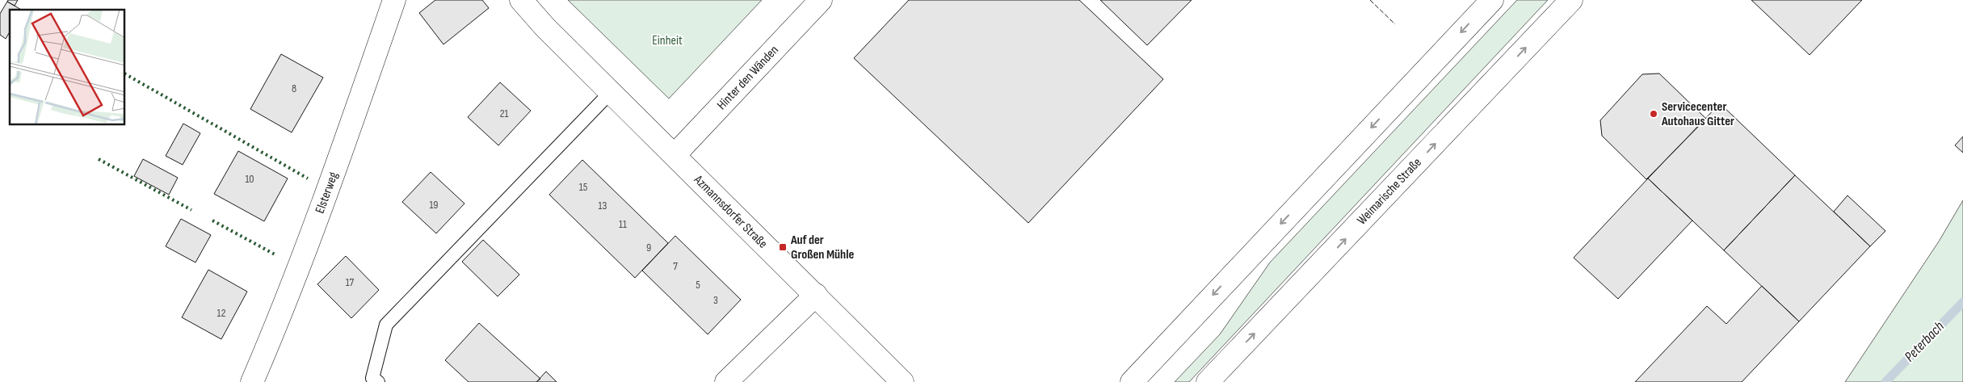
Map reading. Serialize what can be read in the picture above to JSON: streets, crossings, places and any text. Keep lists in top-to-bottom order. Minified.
{"streets":{"street":["Hinter den Wänden","Weimarische Straße","Elsterweg","Azmannsdorfer Straße"]},"crossings":[["Hinter den Wänden","Azmannsdorfer Straße"]],"water":["Peterbach"],"parks":["Einheit"],"places":{"other":["Servicecenter Autohaus Gitter"],"transit":["Auf der Großen Mühle"]},"house_numbers":["8","21","10","15","19","13","11","9","7","17","5","3","12"]}
